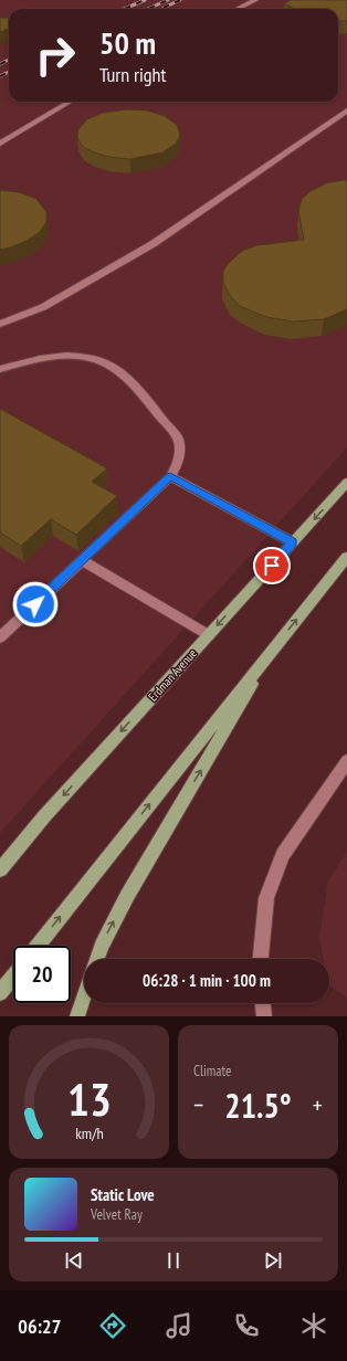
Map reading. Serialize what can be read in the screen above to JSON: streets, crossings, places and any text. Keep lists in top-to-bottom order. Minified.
{"streets":{"main road":["Erdman Avenue"]},"page":{"turn":["50 m","Turn right"],"limit":"20","trip":"06:28 · 1 min · 100 m","tile":"Climate","heat":["−","21.5°","+"],"song":["Static Love","Velvet Ray"],"tabs":"06:27","gauge":["13","km/h"]}}
